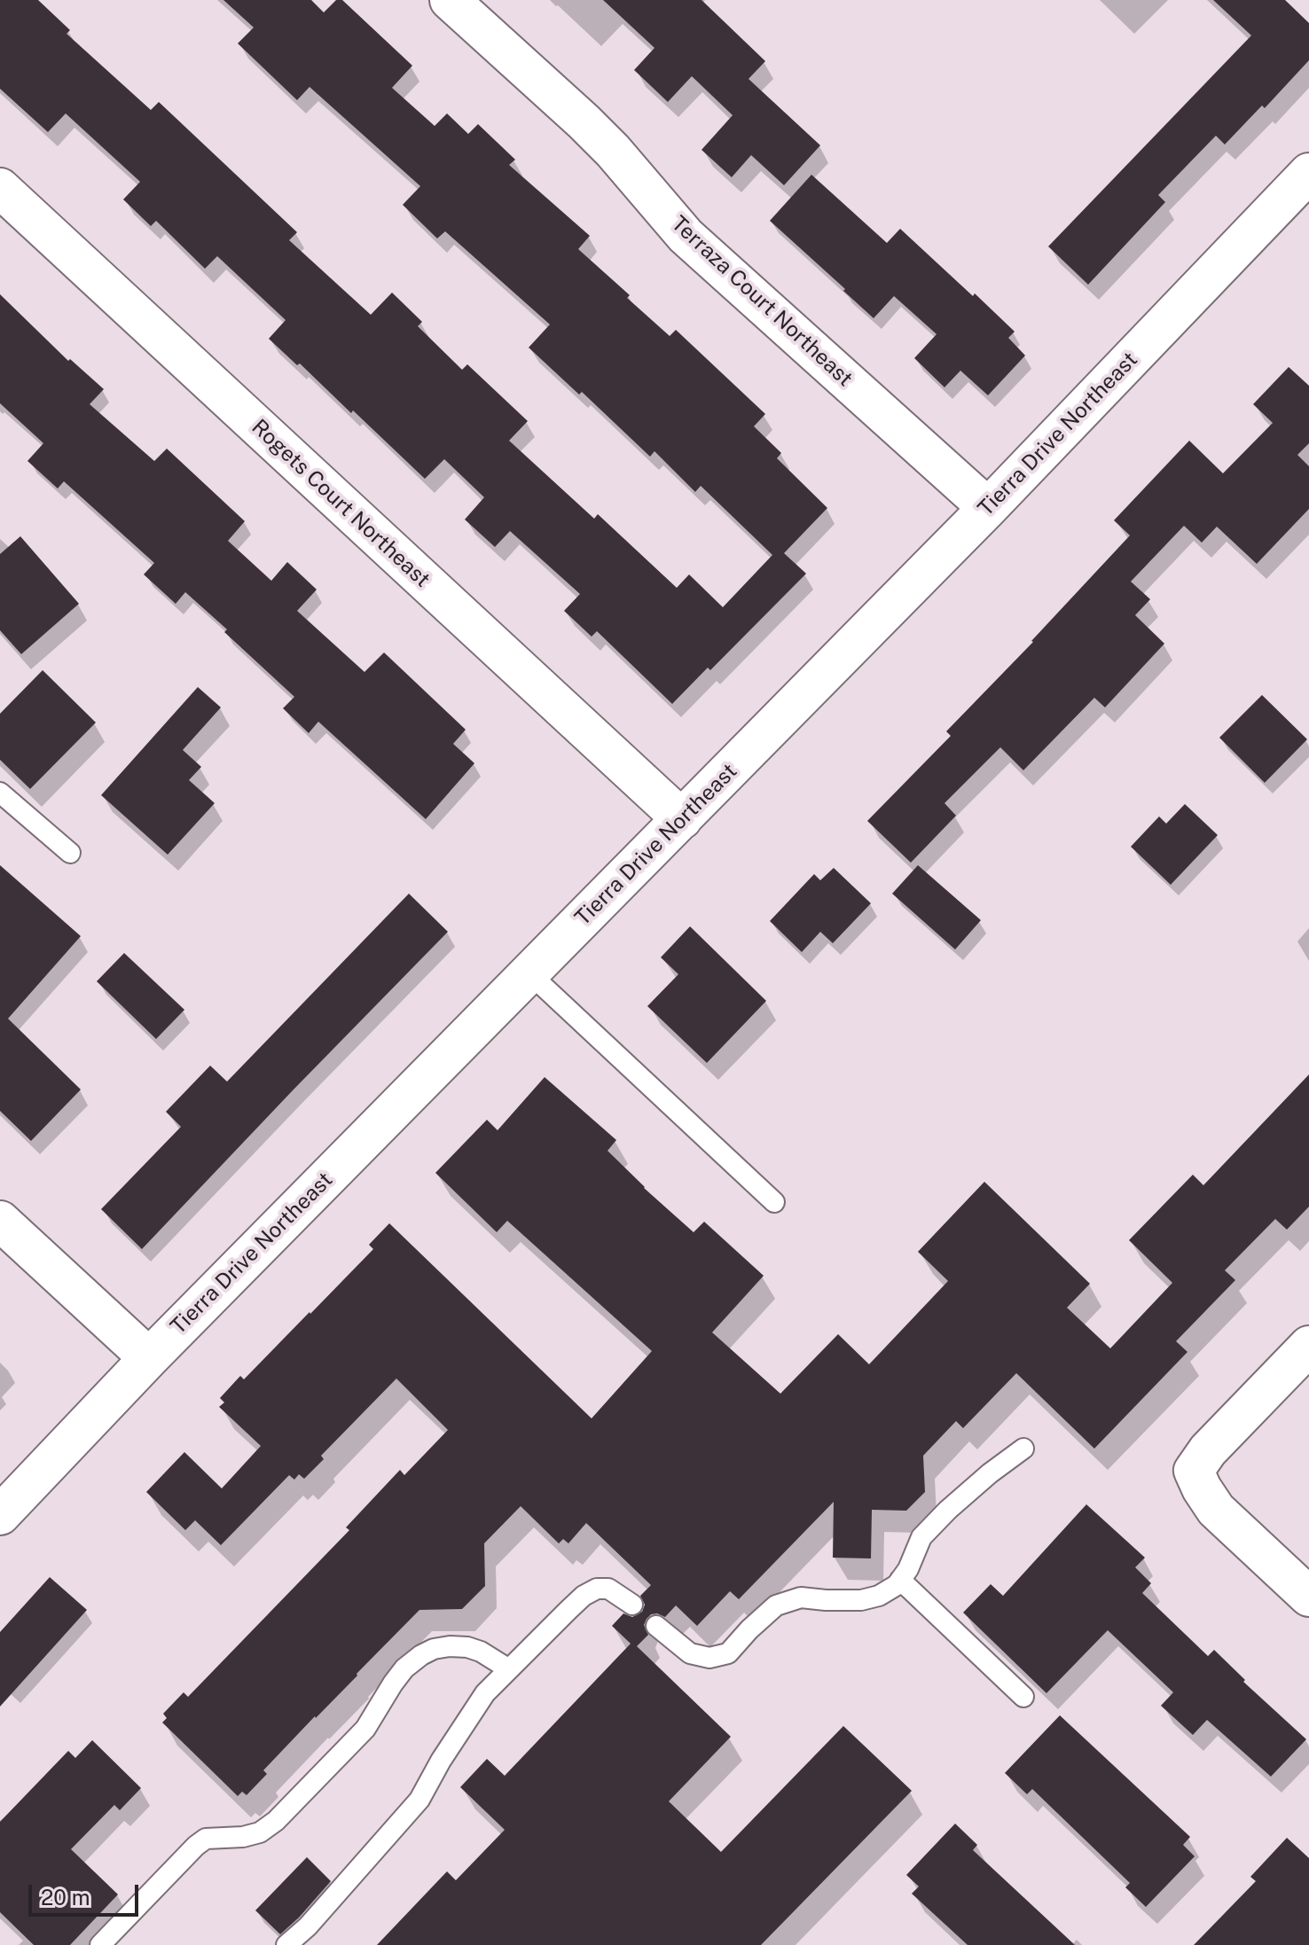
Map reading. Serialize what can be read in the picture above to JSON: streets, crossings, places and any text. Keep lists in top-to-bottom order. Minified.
{"streets":{"street":["Terraza Court Northeast","Tierra Drive Northeast","Rogets Court Northeast"]},"crossings":[["Terraza Court Northeast","Tierra Drive Northeast"],["Tierra Drive Northeast","Rogets Court Northeast"]],"scale_bar":"20 m"}
